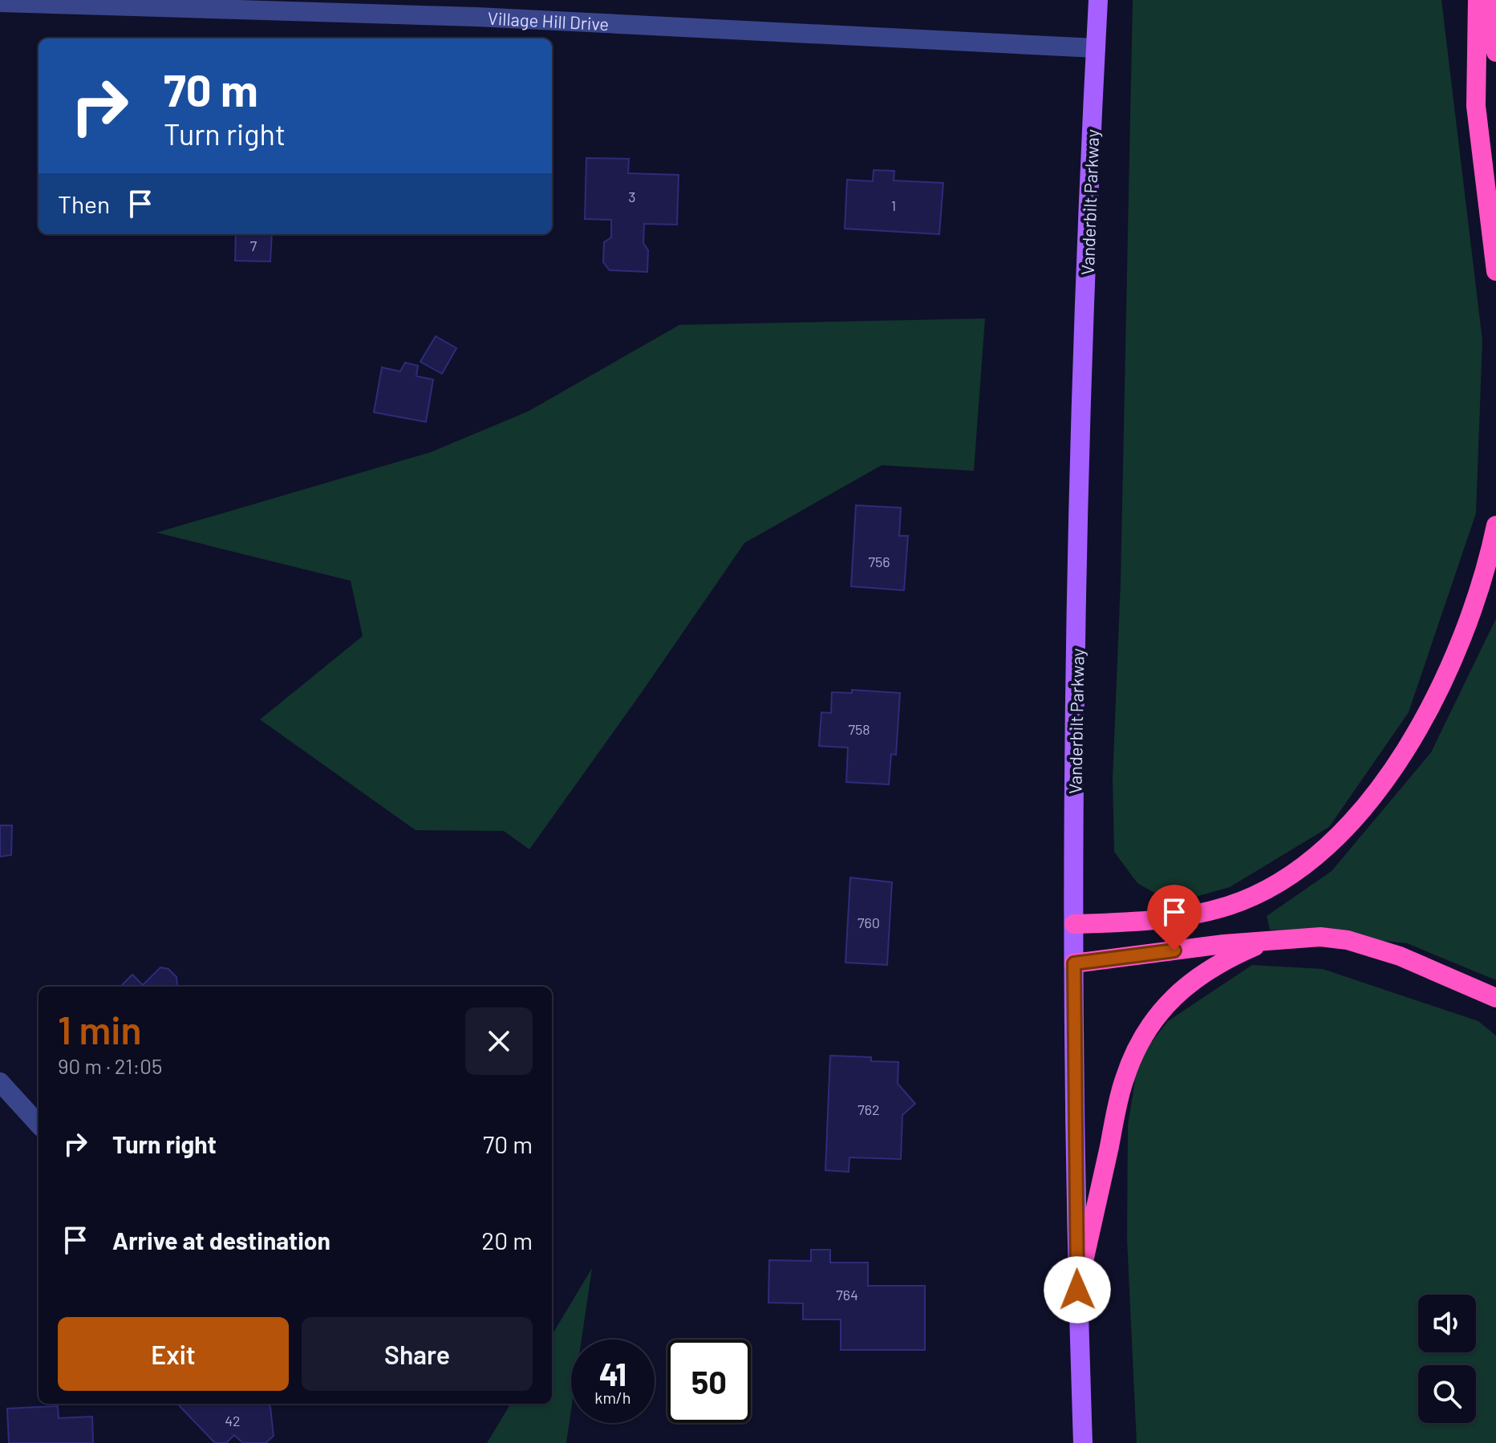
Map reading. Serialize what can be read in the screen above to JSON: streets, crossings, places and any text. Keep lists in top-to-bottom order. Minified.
{"streets":{"main road":["Vanderbilt Parkway"],"street":["Village Hill Drive"]},"crossings":[["Village Hill Drive","Vanderbilt Parkway"]],"house_numbers":["3","1","7","756","758","760","762","764","42"],"page":{"turn":["70 m","Turn right"],"then":"Then","heading":["1 min","90 m · 21:05"],"list":[{"name":"Turn right","value":"70 m"},{"name":"Arrive at destination","value":"20 m"}],"buttons":["Exit","Share"],"speed":"41 km/h","limit":"50"}}
